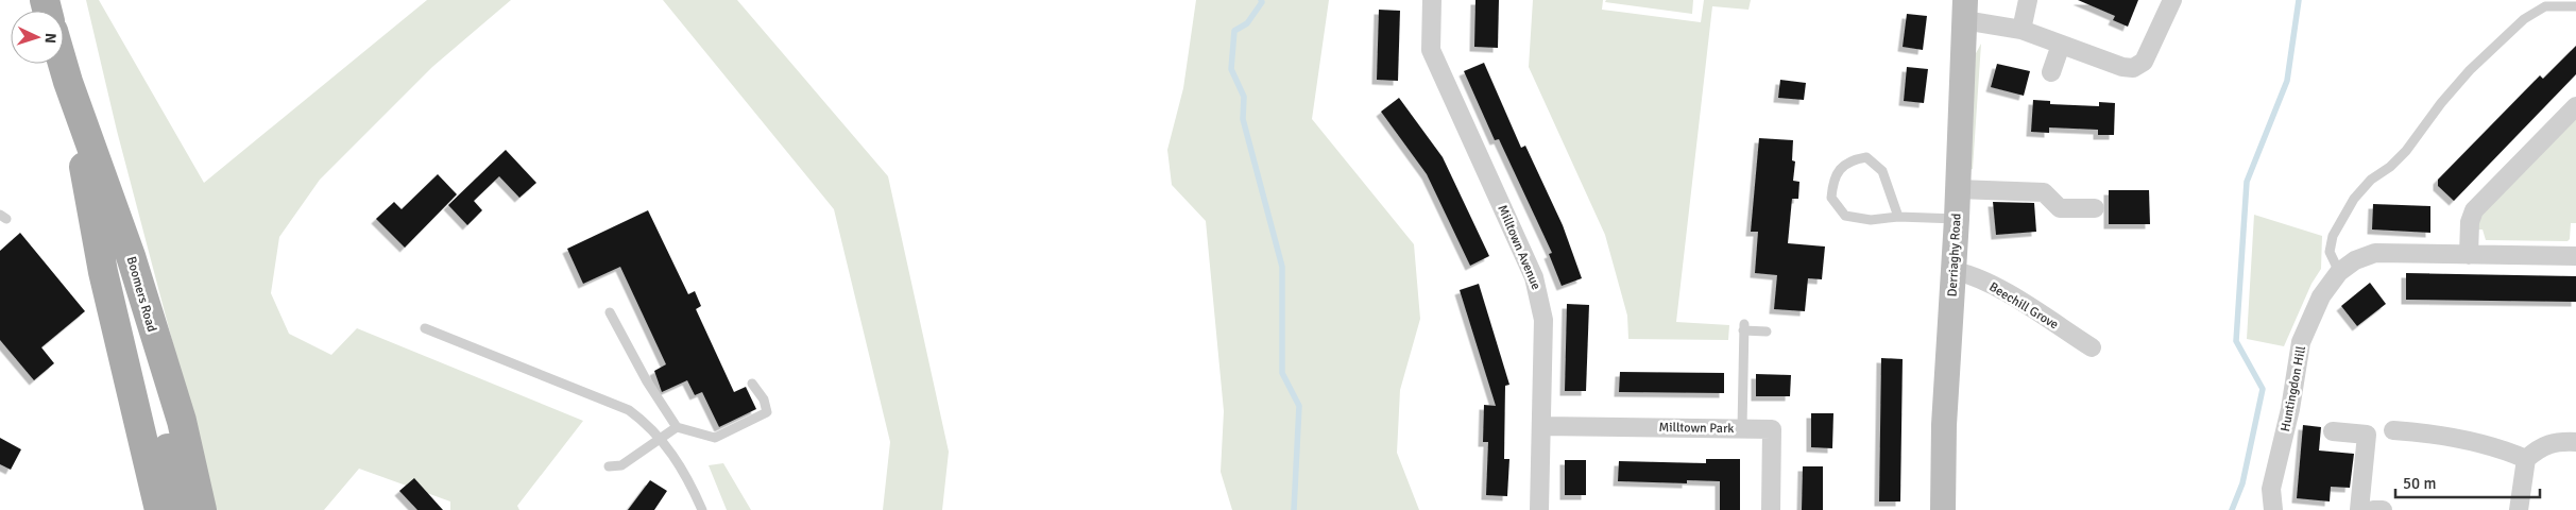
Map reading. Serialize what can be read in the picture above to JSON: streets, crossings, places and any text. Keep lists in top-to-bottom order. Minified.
{"streets":{"main road":["Boomers Road"],"street":["Milltown Avenue","Derriaghy Road","Beechill Grove","Huntingdon Hill","Milltown Park"]},"crossings":[["Milltown Avenue","Milltown Park"],["Derriaghy Road","Beechill Grove"]],"scale_bar":"50 m","north":"right"}
